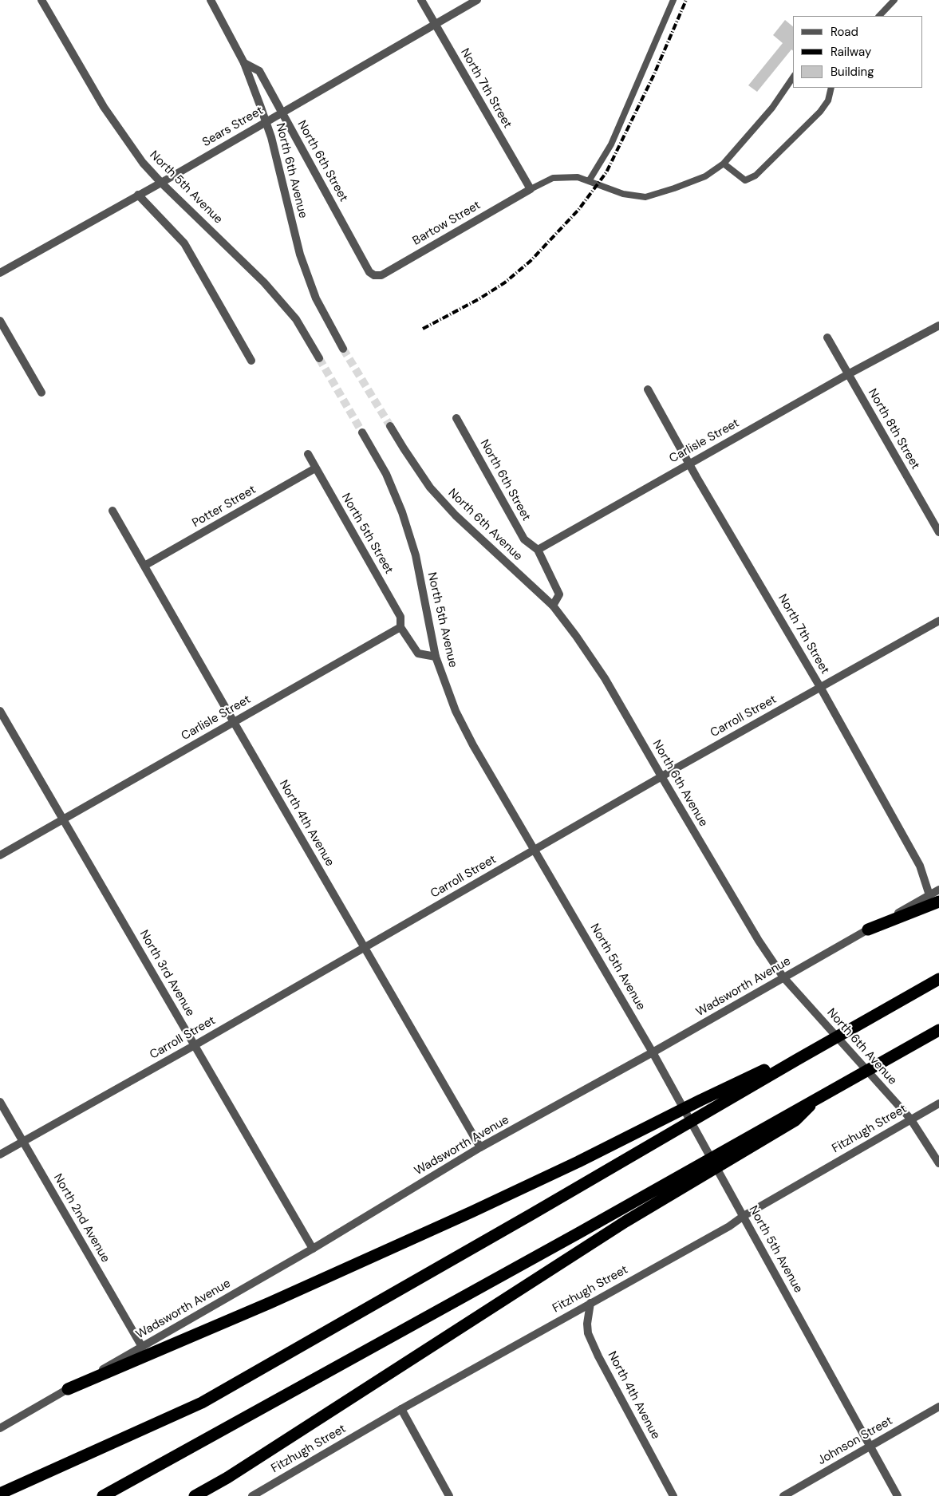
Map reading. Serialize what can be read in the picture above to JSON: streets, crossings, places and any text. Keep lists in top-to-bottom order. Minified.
{"streets":{"street":["North 7th Street","Sears Street","North 6th Street","North 6th Avenue","North 5th Avenue","Bartow Street","North 8th Street","Carlisle Street","Potter Street","North 5th Street","Carroll Street","North 4th Avenue","North 3rd Avenue","Wadsworth Avenue","Fitzhugh Street","North 2nd Avenue","Johnson Street"]},"crossings":[["North 7th Street","Sears Street"],["North 7th Street","Bartow Street"],["North 7th Street","Carlisle Street"],["North 7th Street","Carroll Street"],["Sears Street","North 6th Street"],["Sears Street","North 6th Avenue"],["Sears Street","North 5th Avenue"],["North 6th Street","North 6th Avenue"],["North 6th Street","Bartow Street"],["North 6th Street","Carlisle Street"],["North 6th Avenue","Carroll Street"],["North 6th Avenue","Wadsworth Avenue"],["North 6th Avenue","Fitzhugh Street"],["North 5th Avenue","Carroll Street"],["North 5th Avenue","Wadsworth Avenue"],["North 5th Avenue","Fitzhugh Street"],["North 5th Avenue","Johnson Street"],["North 8th Street","Carlisle Street"],["Carlisle Street","North 5th Street"],["Carlisle Street","North 4th Avenue"],["Carlisle Street","North 3rd Avenue"],["Potter Street","North 5th Street"],["Potter Street","North 4th Avenue"],["Carroll Street","North 4th Avenue"],["Carroll Street","North 3rd Avenue"],["Carroll Street","North 2nd Avenue"],["North 4th Avenue","Wadsworth Avenue"],["North 4th Avenue","Fitzhugh Street"],["North 3rd Avenue","Wadsworth Avenue"],["Wadsworth Avenue","North 2nd Avenue"]],"legend":["Road","Railway","Building"]}
